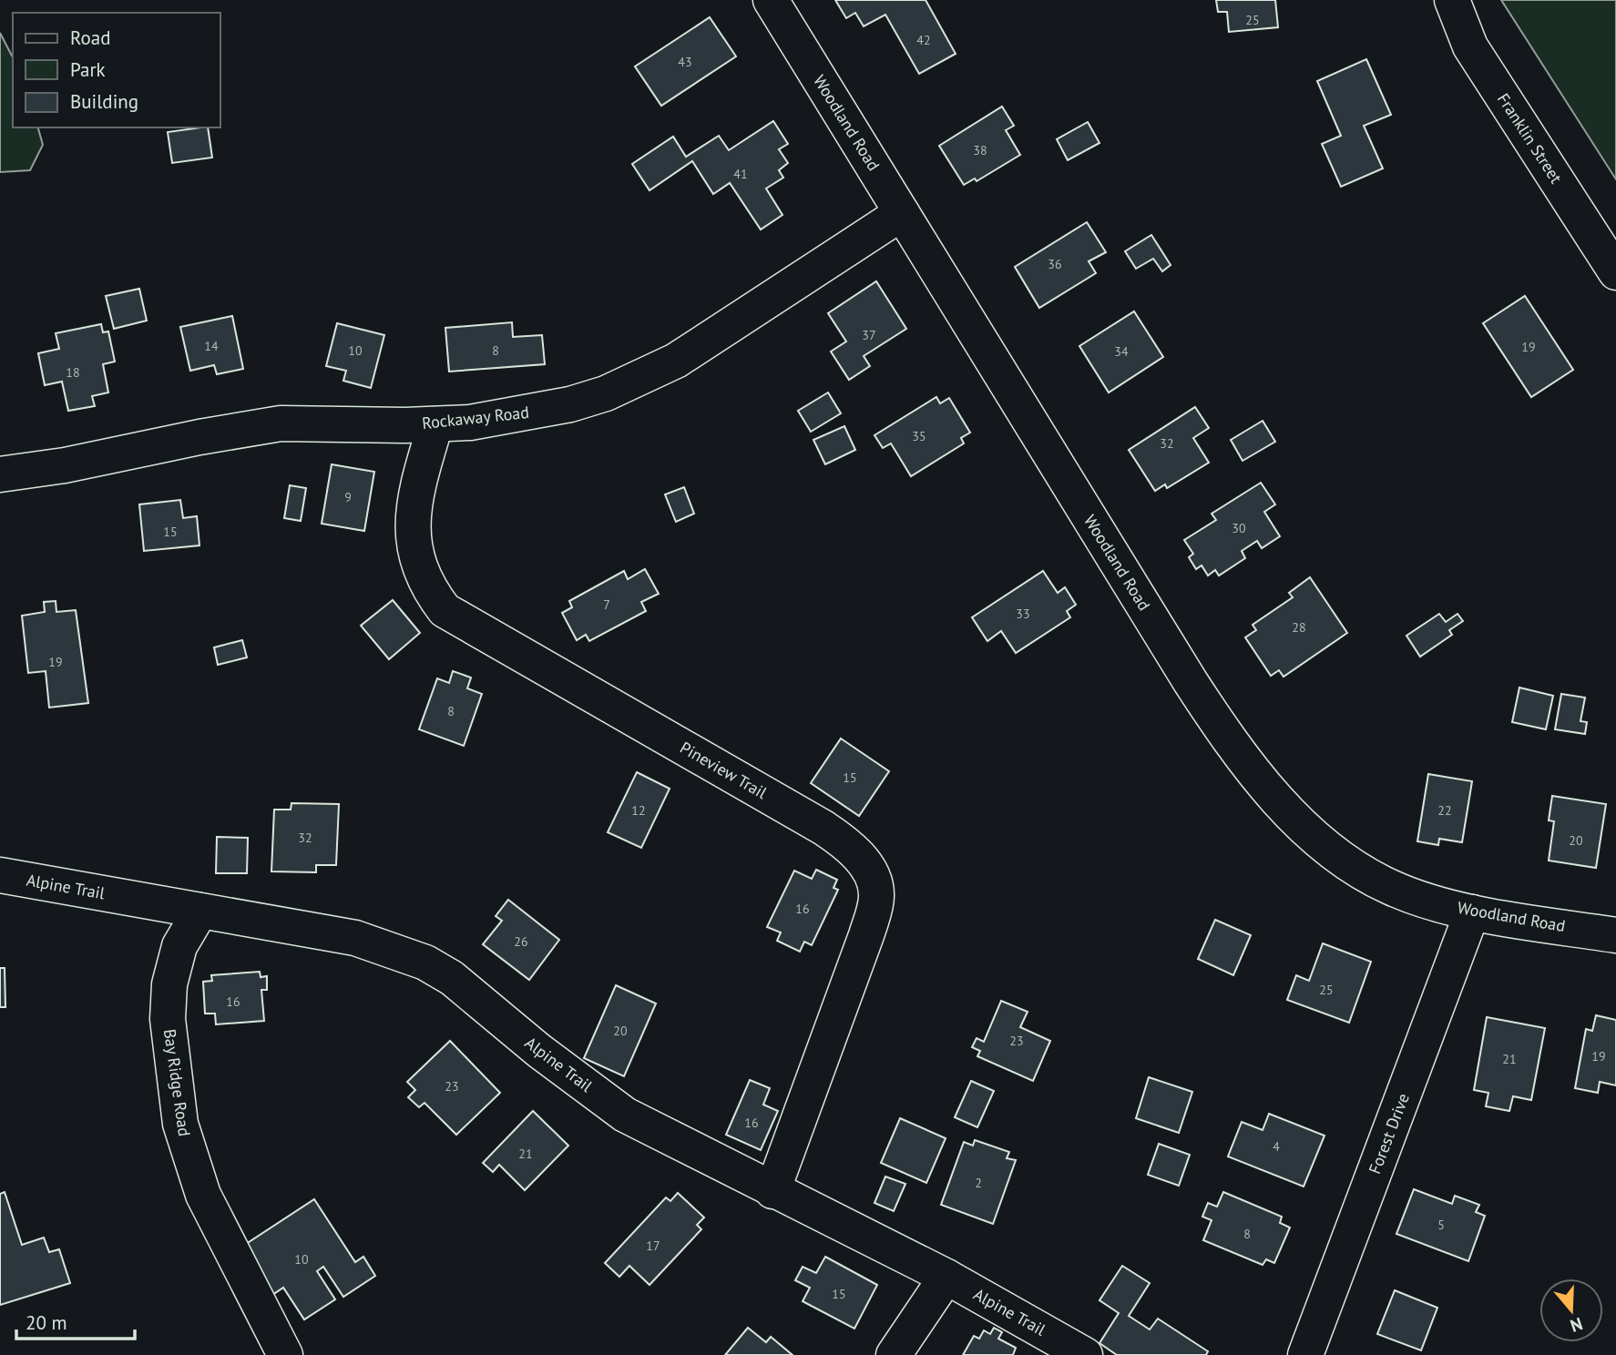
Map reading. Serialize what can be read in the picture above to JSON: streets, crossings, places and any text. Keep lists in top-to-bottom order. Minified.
{"streets":{"street":["Woodland Road","Franklin Street","Rockaway Road","Pineview Trail","Alpine Trail","Bay Ridge Road","Forest Drive"]},"crossings":[["Woodland Road","Rockaway Road"],["Woodland Road","Forest Drive"],["Rockaway Road","Pineview Trail"],["Pineview Trail","Alpine Trail"],["Alpine Trail","Bay Ridge Road"]],"house_numbers":["25","42","43","38","41","36","37","14","19","10","8","34","18","35","32","9","30","15","7","33","28","19","8","15","12","22","32","20","16","26","25","16","20","23","19","21","23","16","4","21","2","5","8","17","10","15"],"legend":["Road","Park","Building"],"scale_bar":"20 m","north":"bottom"}
